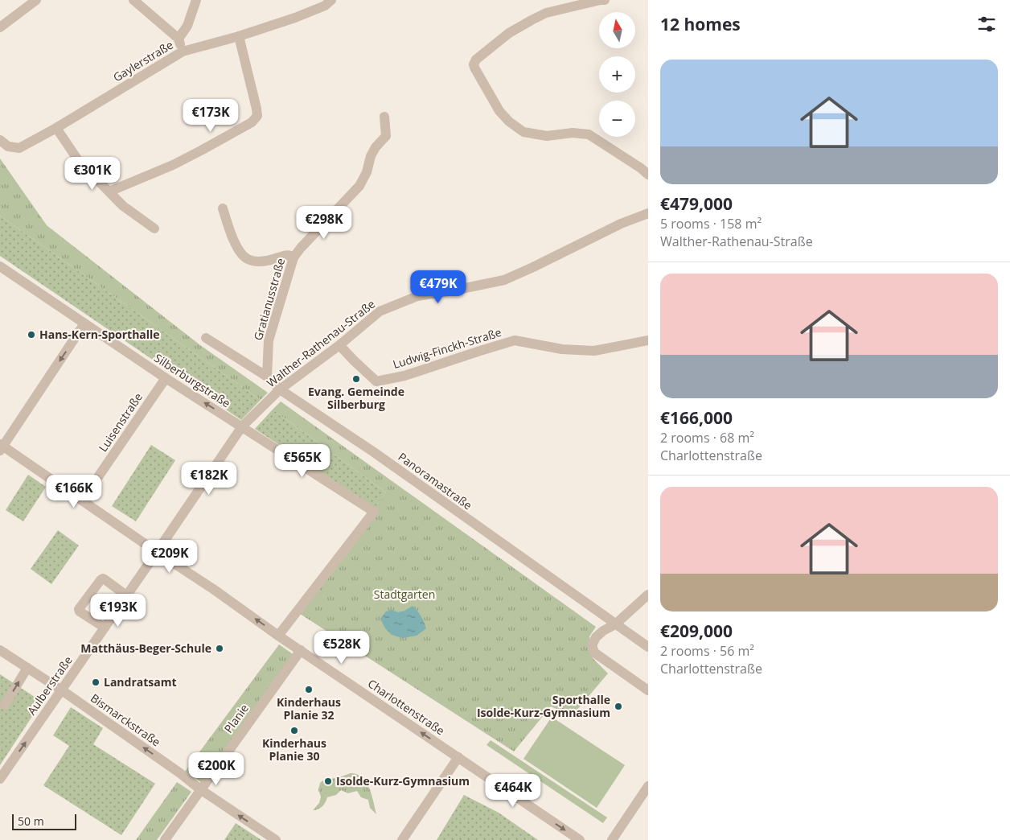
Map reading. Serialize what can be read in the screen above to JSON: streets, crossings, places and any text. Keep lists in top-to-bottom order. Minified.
{"streets":{"street":["Gaylerstraße","Gratianusstraße","Walther-Rathenau-Straße","Ludwig-Finckh-Straße","Silberburgstraße","Luisenstraße","Panoramastraße","Aulberstraße","Charlottenstraße","Planie","Bismarckstraße"]},"crossings":[["Gratianusstraße","Panoramastraße"],["Walther-Rathenau-Straße","Ludwig-Finckh-Straße"],["Walther-Rathenau-Straße","Silberburgstraße"],["Walther-Rathenau-Straße","Panoramastraße"],["Walther-Rathenau-Straße","Aulberstraße"],["Silberburgstraße","Luisenstraße"],["Silberburgstraße","Aulberstraße"],["Silberburgstraße","Charlottenstraße"],["Luisenstraße","Charlottenstraße"],["Aulberstraße","Charlottenstraße"],["Aulberstraße","Bismarckstraße"],["Charlottenstraße","Planie"],["Planie","Bismarckstraße"]],"one_way":["Bismarckstraße"],"parks":["Stadtgarten"],"places":["Hans-Kern-Sporthalle","Evang. Gemeinde Silberburg","Matthäus-Beger-Schule","Landratsamt","Kinderhaus Planie 32","Sporthalle Isolde-Kurz-Gymnasium","Kinderhaus Planie 30","Isolde-Kurz-Gymnasium"],"scale_bar":"50 m","north":"top","page":{"heading":"12 homes","map_buttons":["+","−"],"list":[{"name":"€479,000","note":"5 rooms · 158 m² · Walther-Rathenau-Straße"},{"name":"€166,000","note":"2 rooms · 68 m² · Charlottenstraße"},{"name":"€209,000","note":"2 rooms · 56 m² · Charlottenstraße"}],"price":["€173K","€301K","€298K","€479K","€565K","€182K","€166K","€209K","€193K","€528K","€200K","€464K"],"scale":"50 m"}}
